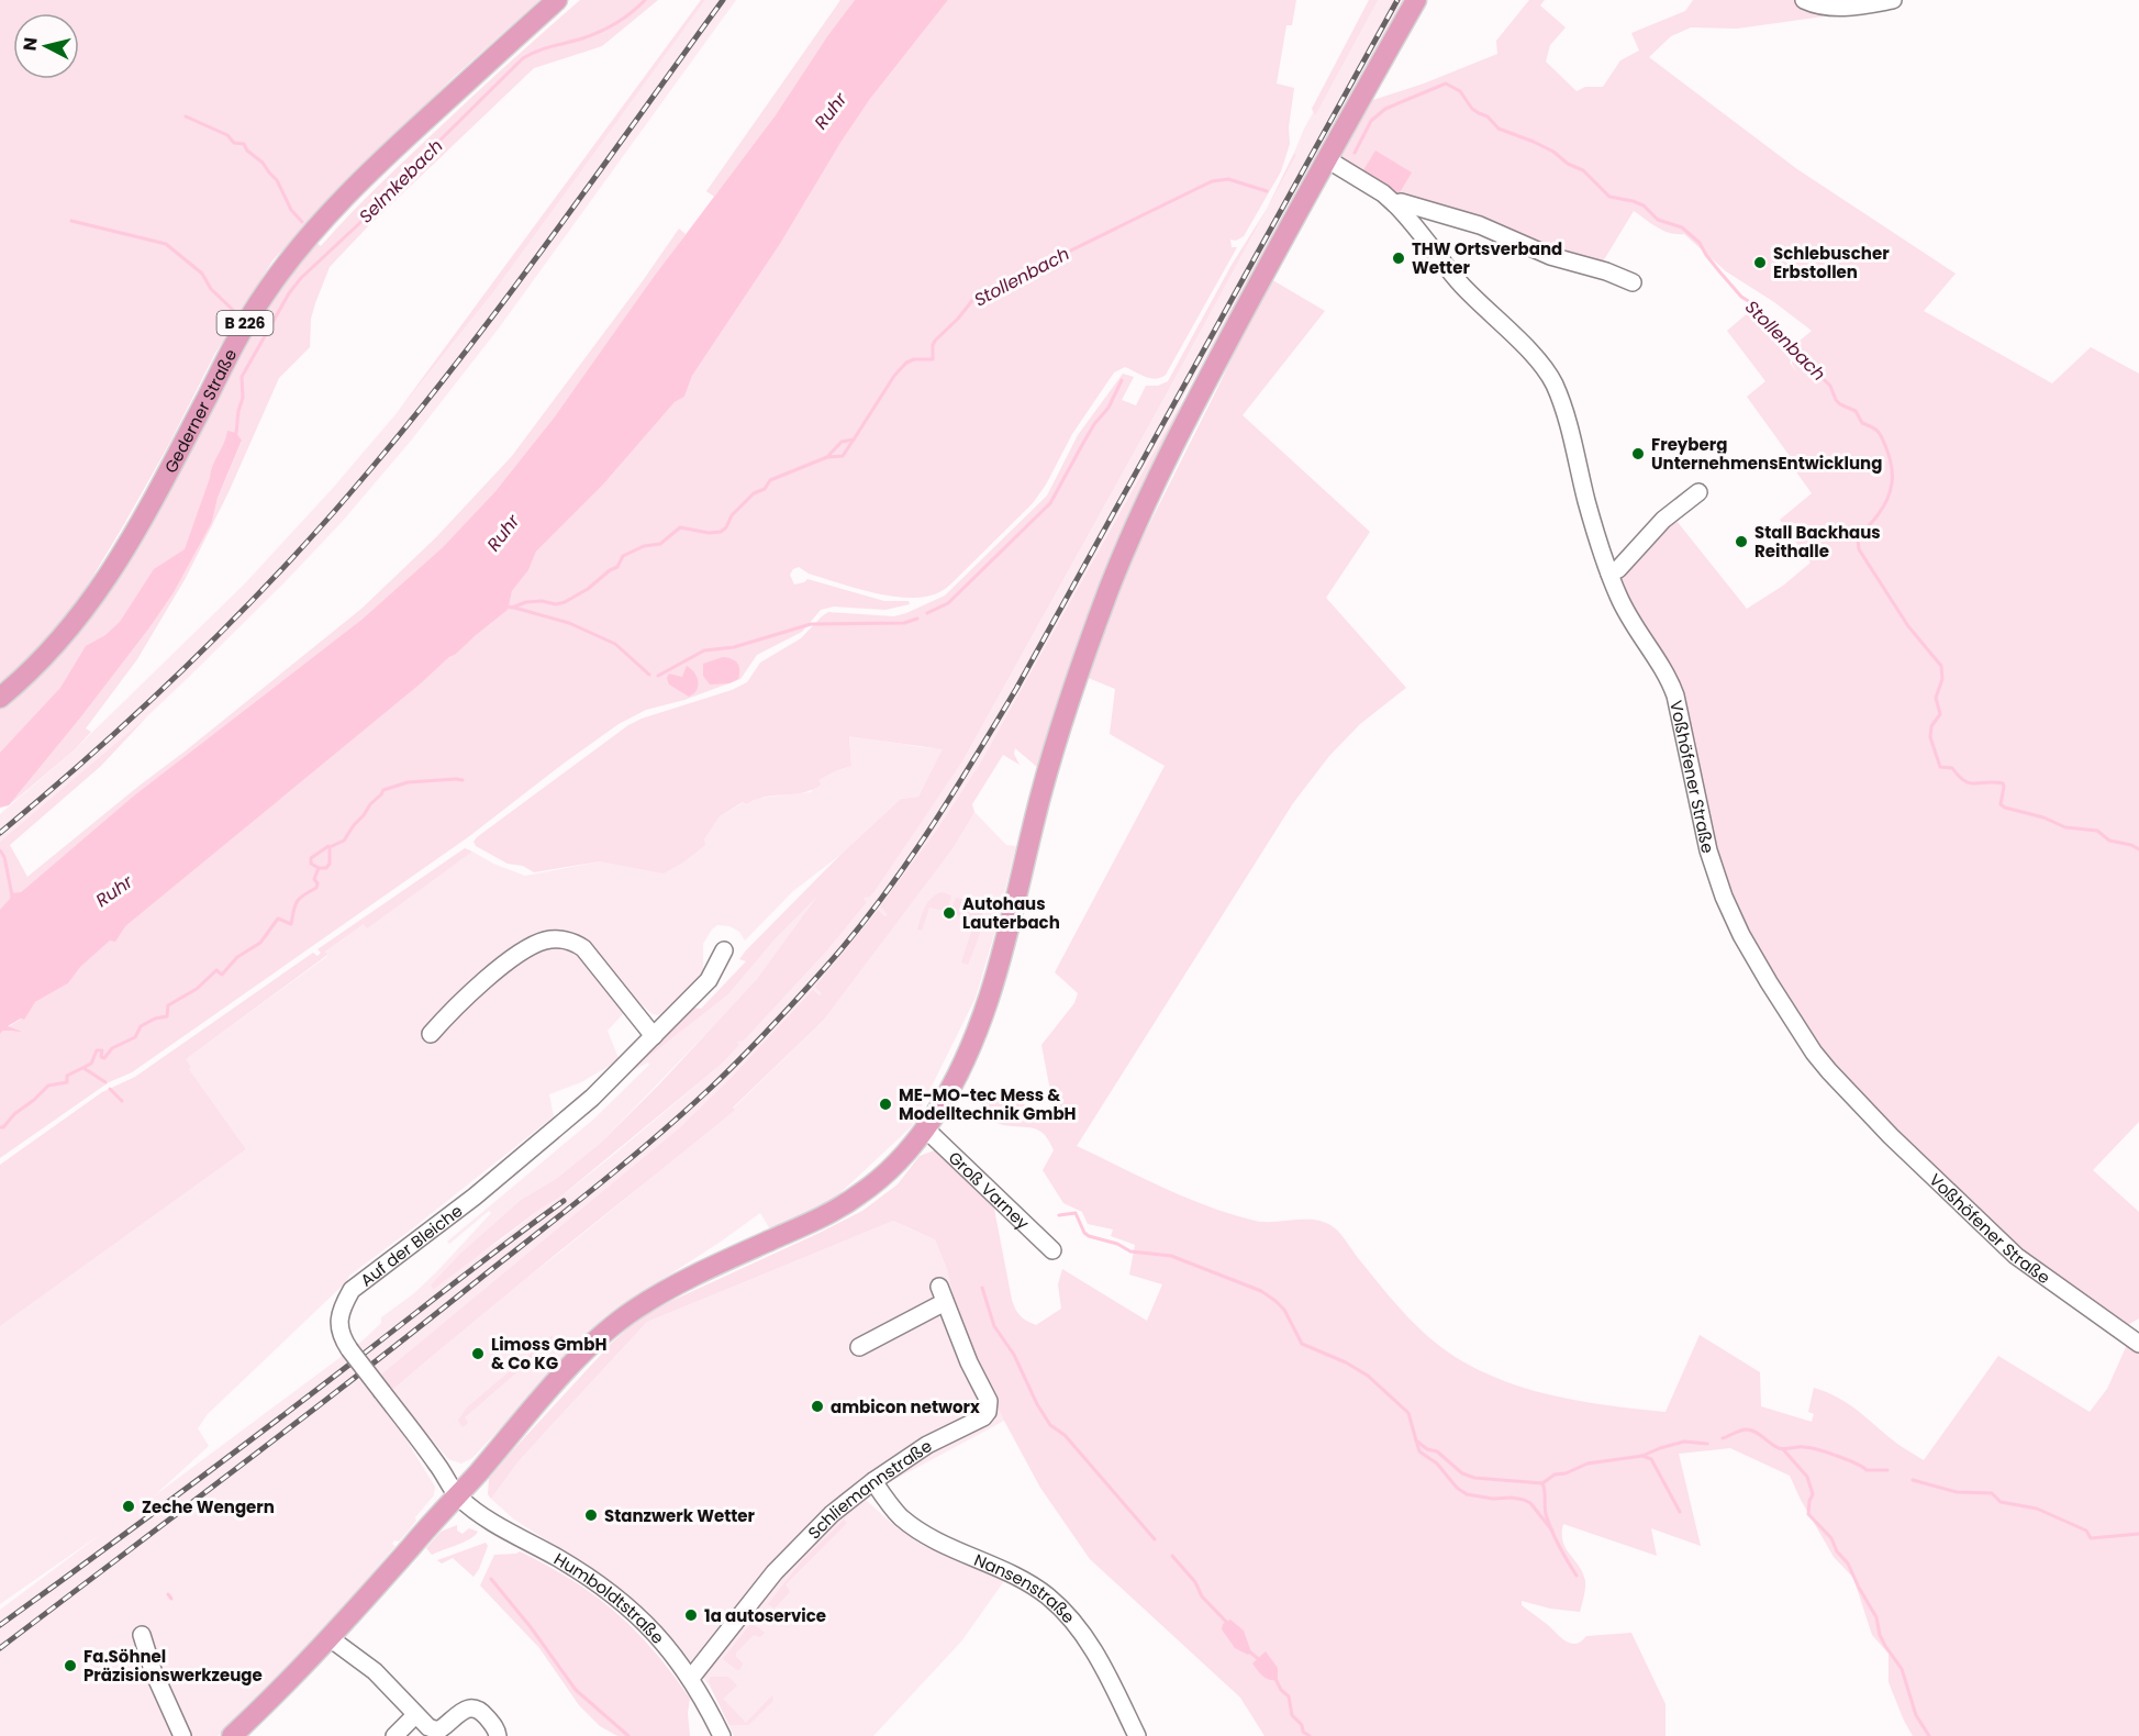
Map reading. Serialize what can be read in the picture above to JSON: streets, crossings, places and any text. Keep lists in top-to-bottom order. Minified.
{"streets":{"main road":["B 226","Gederner Straße"],"street":["Voßhöfener Straße","Groß Varney","Auf der Bleiche","Schliemannstraße","Nansenstraße","Humboldtstraße"]},"crossings":[["Auf der Bleiche","Humboldtstraße"],["Schliemannstraße","Nansenstraße"],["Schliemannstraße","Humboldtstraße"]],"water":["Ruhr","Selmkebach","Stollenbach"],"places":["THW Ortsverband Wetter","Schlebuscher Erbstollen","Freyberg UnternehmensEntwicklung","Stall Backhaus Reithalle","Autohaus Lauterbach","ME-MO-tec Mess & Modelltechnik GmbH","Limoss GmbH & Co KG","ambicon networx","Zeche Wengern","Stanzwerk Wetter","1a autoservice","Fa.Söhnel Präzisionswerkzeuge"],"north":"left"}
